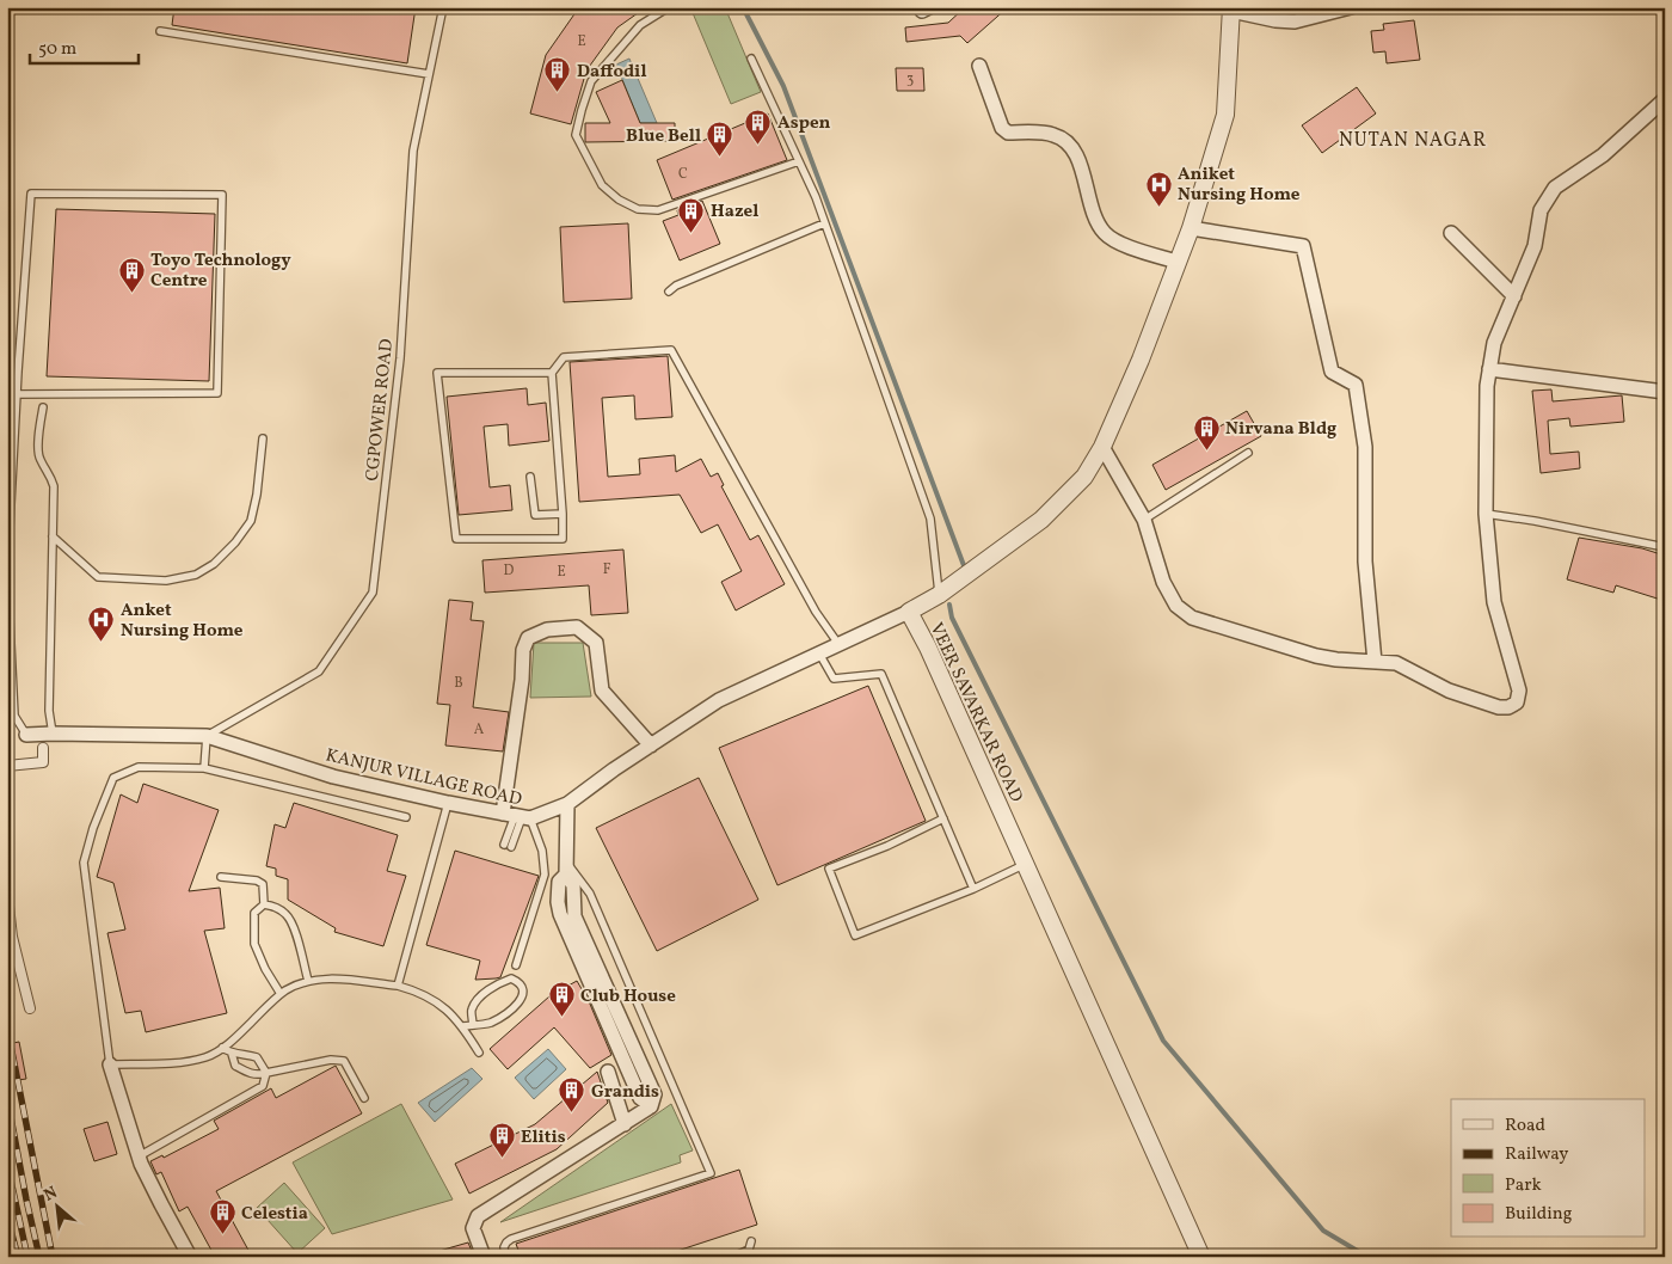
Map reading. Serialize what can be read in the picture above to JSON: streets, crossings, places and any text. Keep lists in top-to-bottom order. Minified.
{"streets":{"street":["VEER SAVARKAR ROAD","KANJUR VILLAGE ROAD"],"lane":["CGPOWER ROAD"]},"crossings":[["CGPOWER ROAD","KANJUR VILLAGE ROAD"],["VEER SAVARKAR ROAD","KANJUR VILLAGE ROAD"]],"districts":["NUTAN NAGAR"],"places":{"building":["Daffodil","Aspen","Blue Bell","Hazel","Toyo Technology Centre","Nirvana Bldg","Club House","Grandis","Elitis","Celestia"],"hospital":["Aniket Nursing Home","Anket Nursing Home"]},"house_numbers":["E","3","C","F","D","E","B","A"],"legend":["Road","Railway","Park","Building"],"scale_bar":"50 m","north":"top left"}
